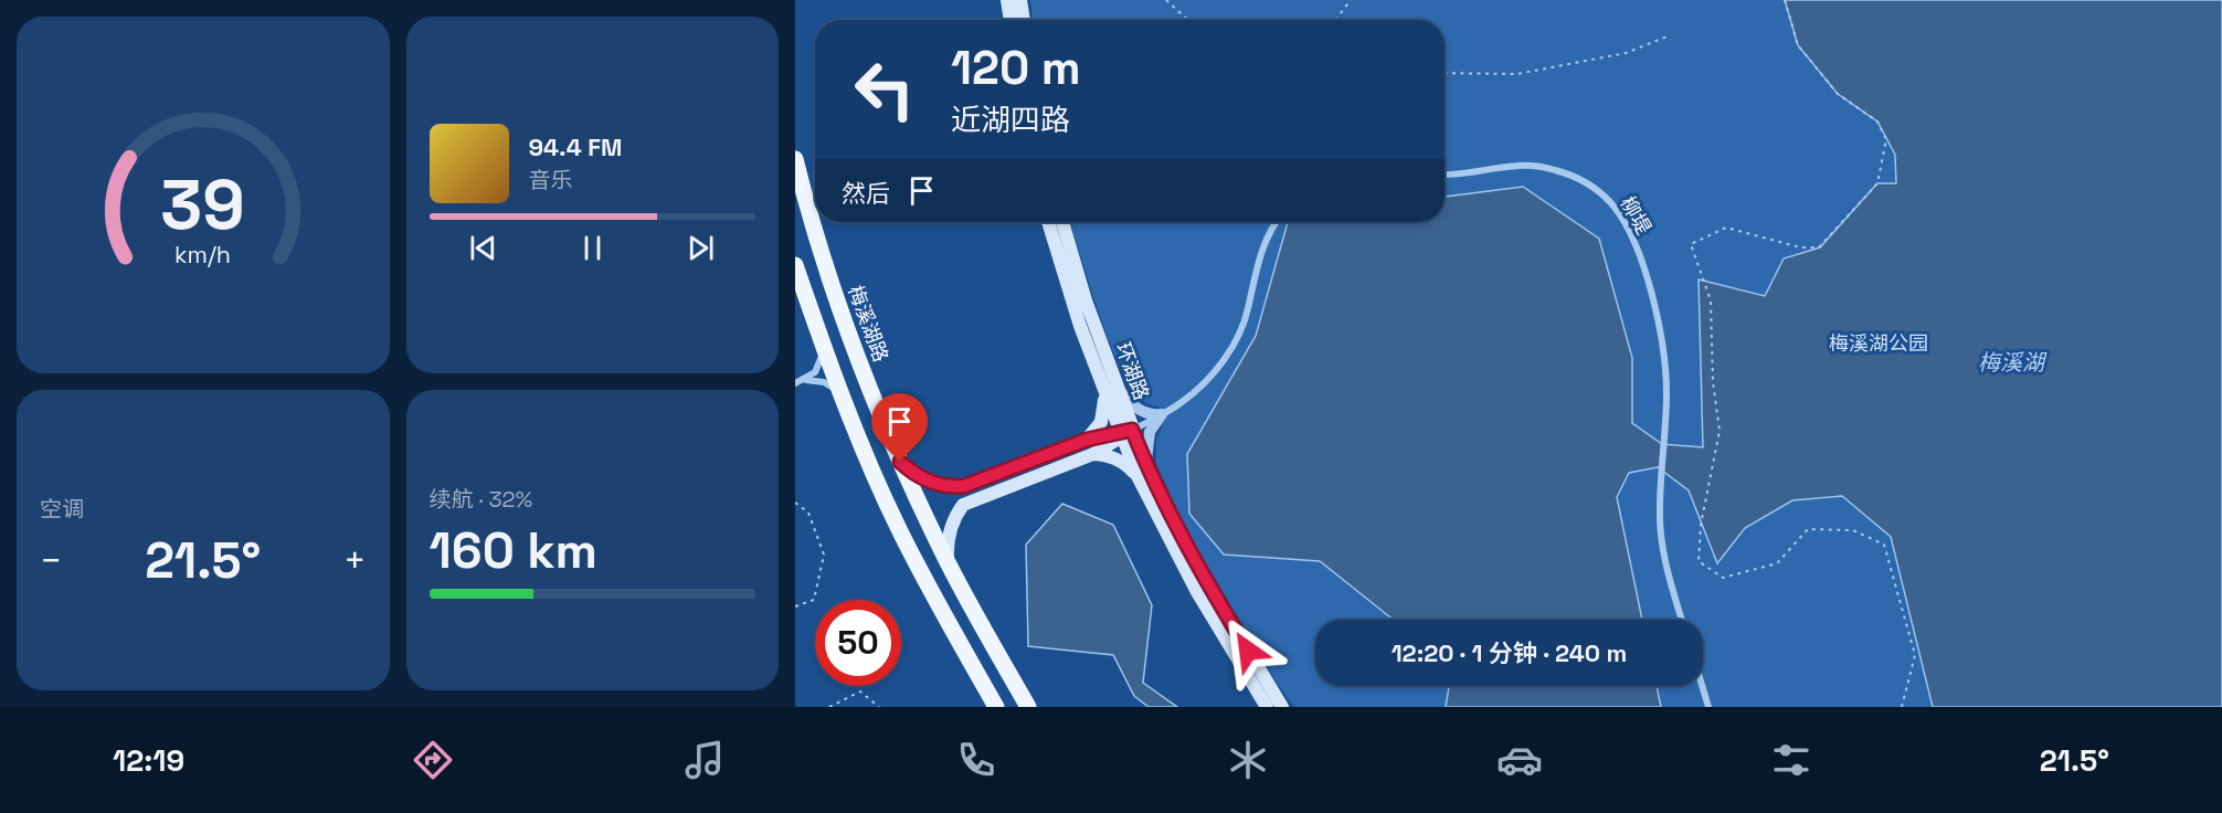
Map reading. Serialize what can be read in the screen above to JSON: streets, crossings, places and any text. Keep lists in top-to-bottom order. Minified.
{"streets":{"main road":["梅溪湖路","环湖路"],"street":["柳堤"]},"water":["梅溪湖"],"parks":["梅溪湖公园"],"page":{"turn":["120 m","近湖四路"],"song":["94.4 FM","音乐"],"then":"然后","tile":["空调",["续航 · 32%","160 km"]],"heat":["−","21.5°","+"],"limit":"50","trip":"12:20 · 1 分钟 · 240 m","tabs":["12:19","21.5°"],"gauge":["39","km/h"]}}
